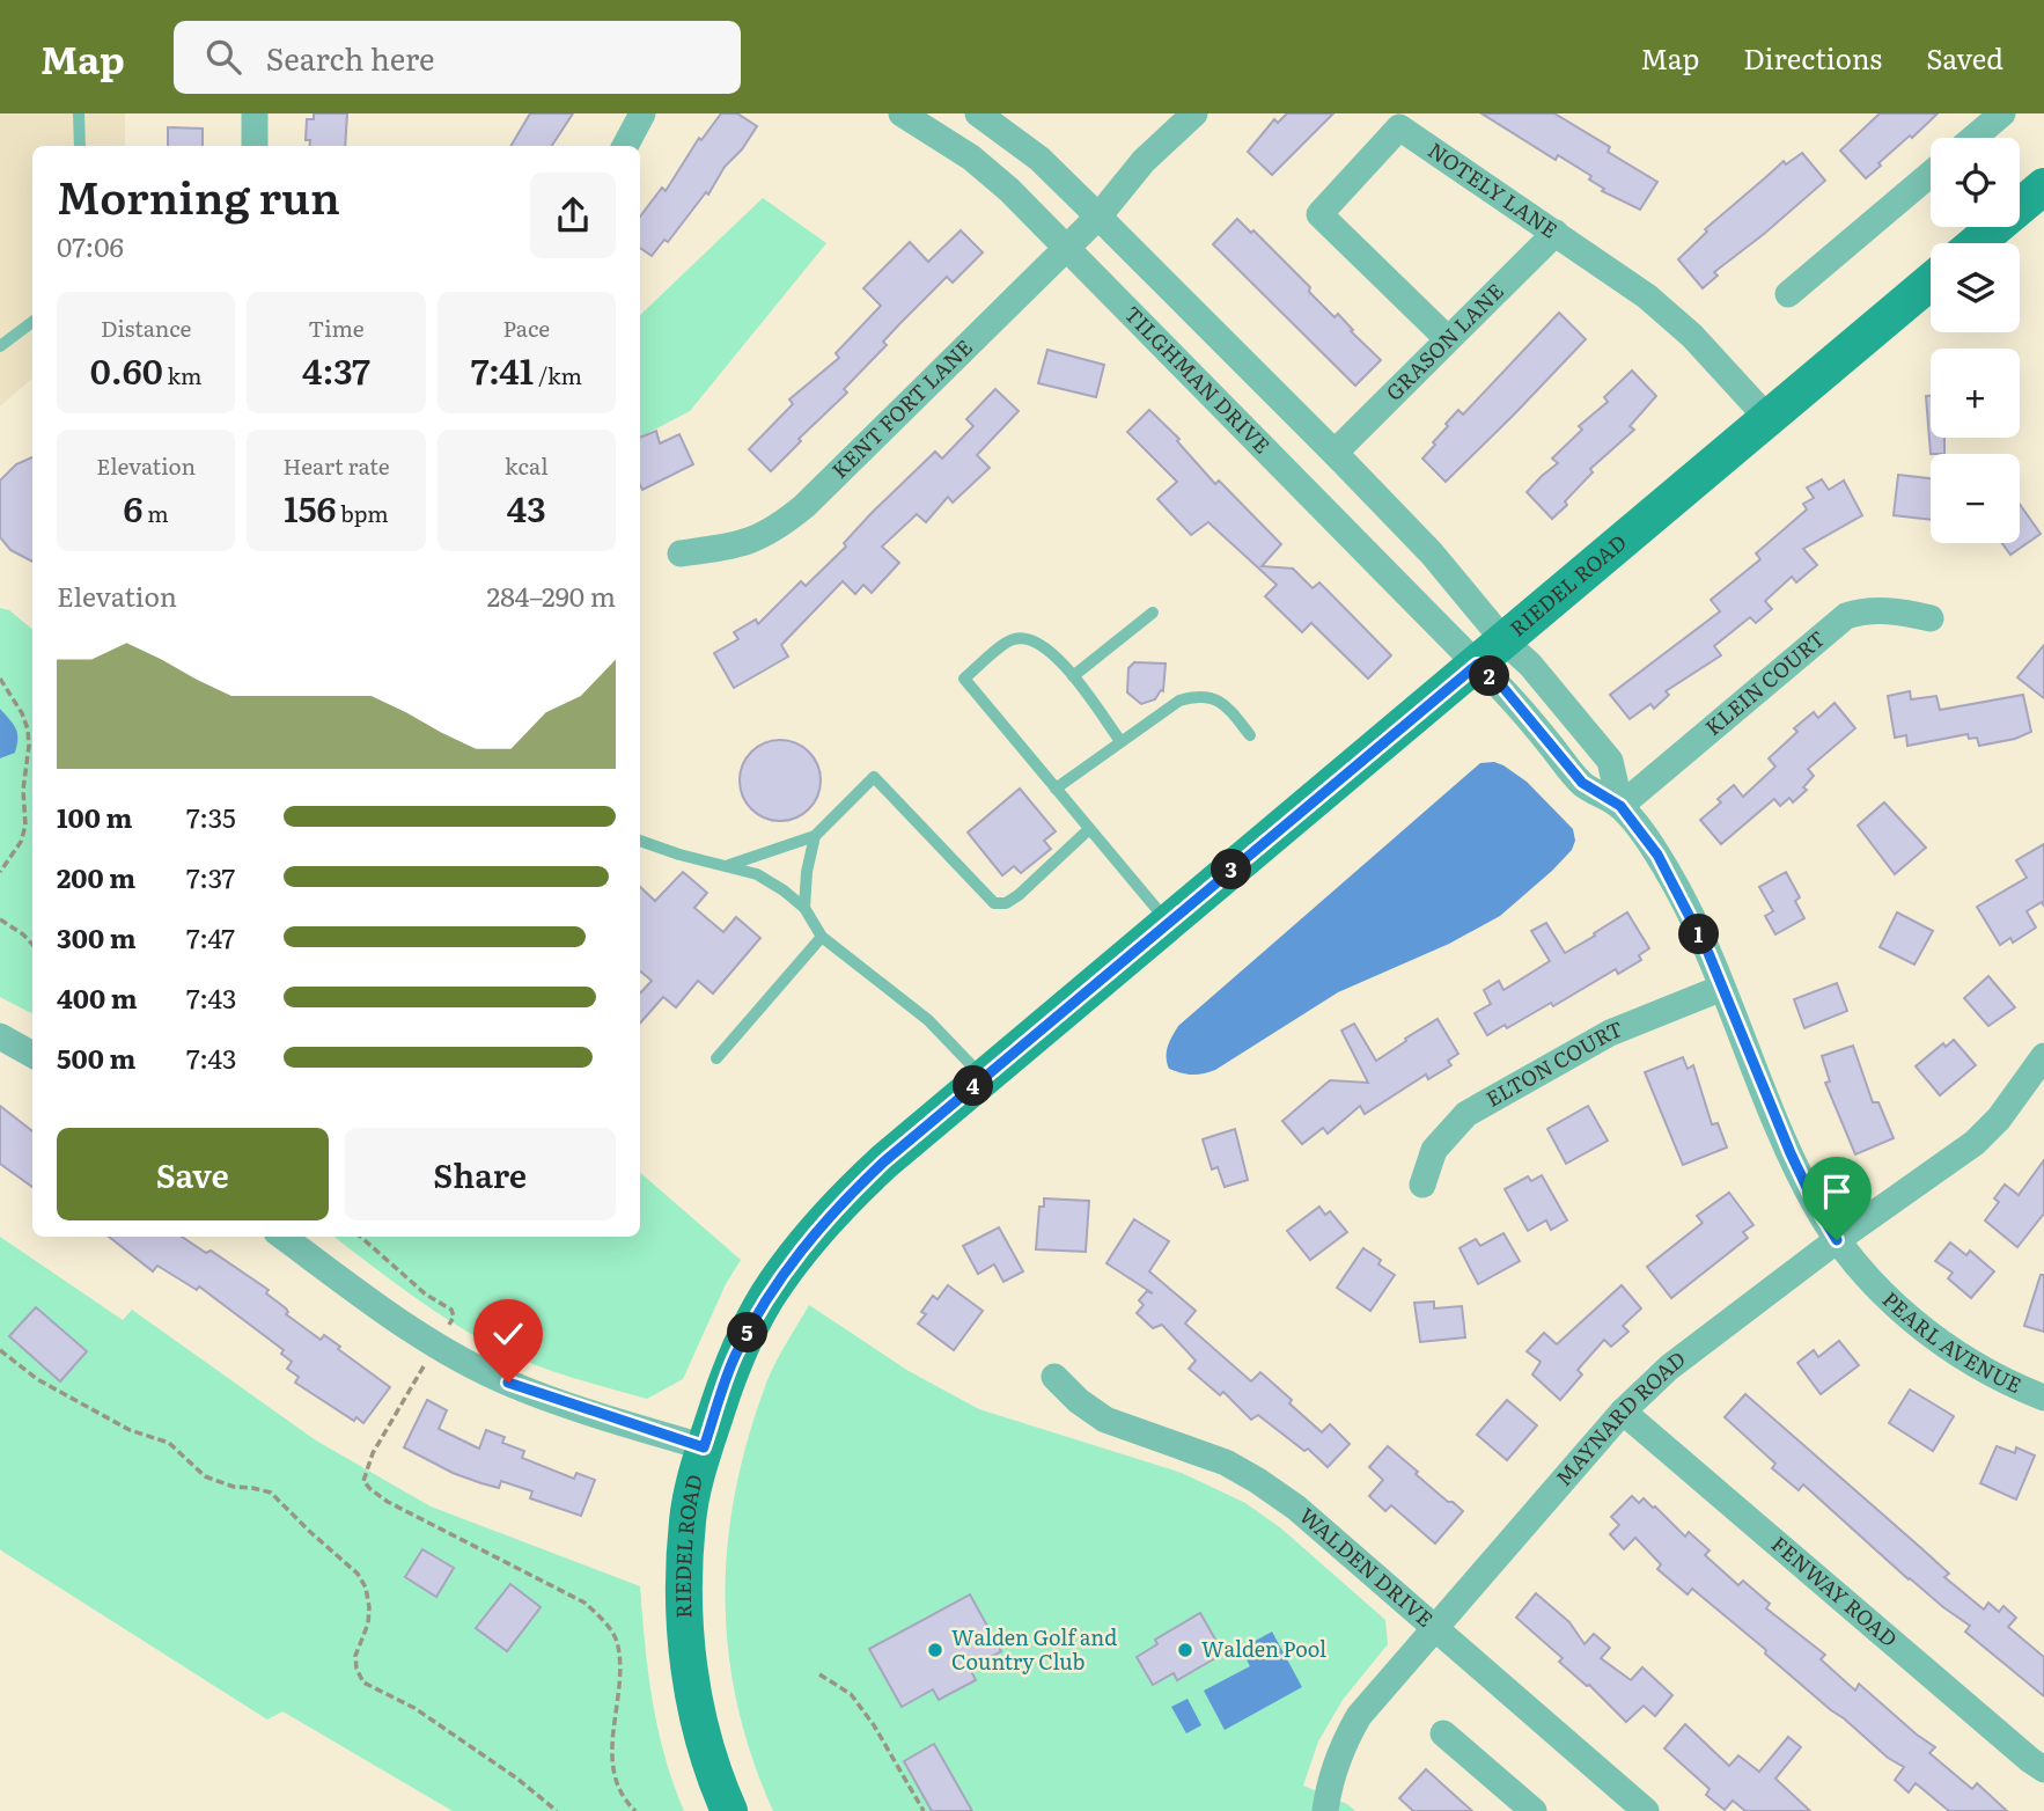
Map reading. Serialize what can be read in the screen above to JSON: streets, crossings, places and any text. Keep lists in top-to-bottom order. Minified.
{"streets":{"street":["NOTELY LANE","GRASON LANE","TILGHMAN DRIVE","KENT FORT LANE","RIEDEL ROAD","KLEIN COURT","ELTON COURT","PEARL AVENUE","MAYNARD ROAD","WALDEN DRIVE","FENWAY ROAD"]},"crossings":[["NOTELY LANE","GRASON LANE"],["NOTELY LANE","RIEDEL ROAD"],["TILGHMAN DRIVE","KENT FORT LANE"],["TILGHMAN DRIVE","RIEDEL ROAD"],["TILGHMAN DRIVE","PEARL AVENUE"],["RIEDEL ROAD","PEARL AVENUE"],["KLEIN COURT","PEARL AVENUE"],["ELTON COURT","PEARL AVENUE"],["PEARL AVENUE","MAYNARD ROAD"],["MAYNARD ROAD","WALDEN DRIVE"],["MAYNARD ROAD","FENWAY ROAD"]],"places":["Walden Golf and Country Club","Walden Pool"],"page":{"header":"Map","search":"Search here","nav":["Map","Directions","Saved"],"map_buttons":["+","−"],"heading":["Morning run","07:06"],"stats":[["Distance","0.60 km"],["Time","4:37"],["Pace","7:41 /km"],["Elevation","6 m"],["Heart rate","156 bpm"],["kcal","43"]],"chart":["Elevation","284–290 m"],"pins":["2","3","1","4","5"],"list":[{"name":"100 m","note":"7:35"},{"name":"200 m","note":"7:37"},{"name":"300 m","note":"7:47"},{"name":"400 m","note":"7:43"},{"name":"500 m","note":"7:43"}],"buttons":["Save","Share"]}}
